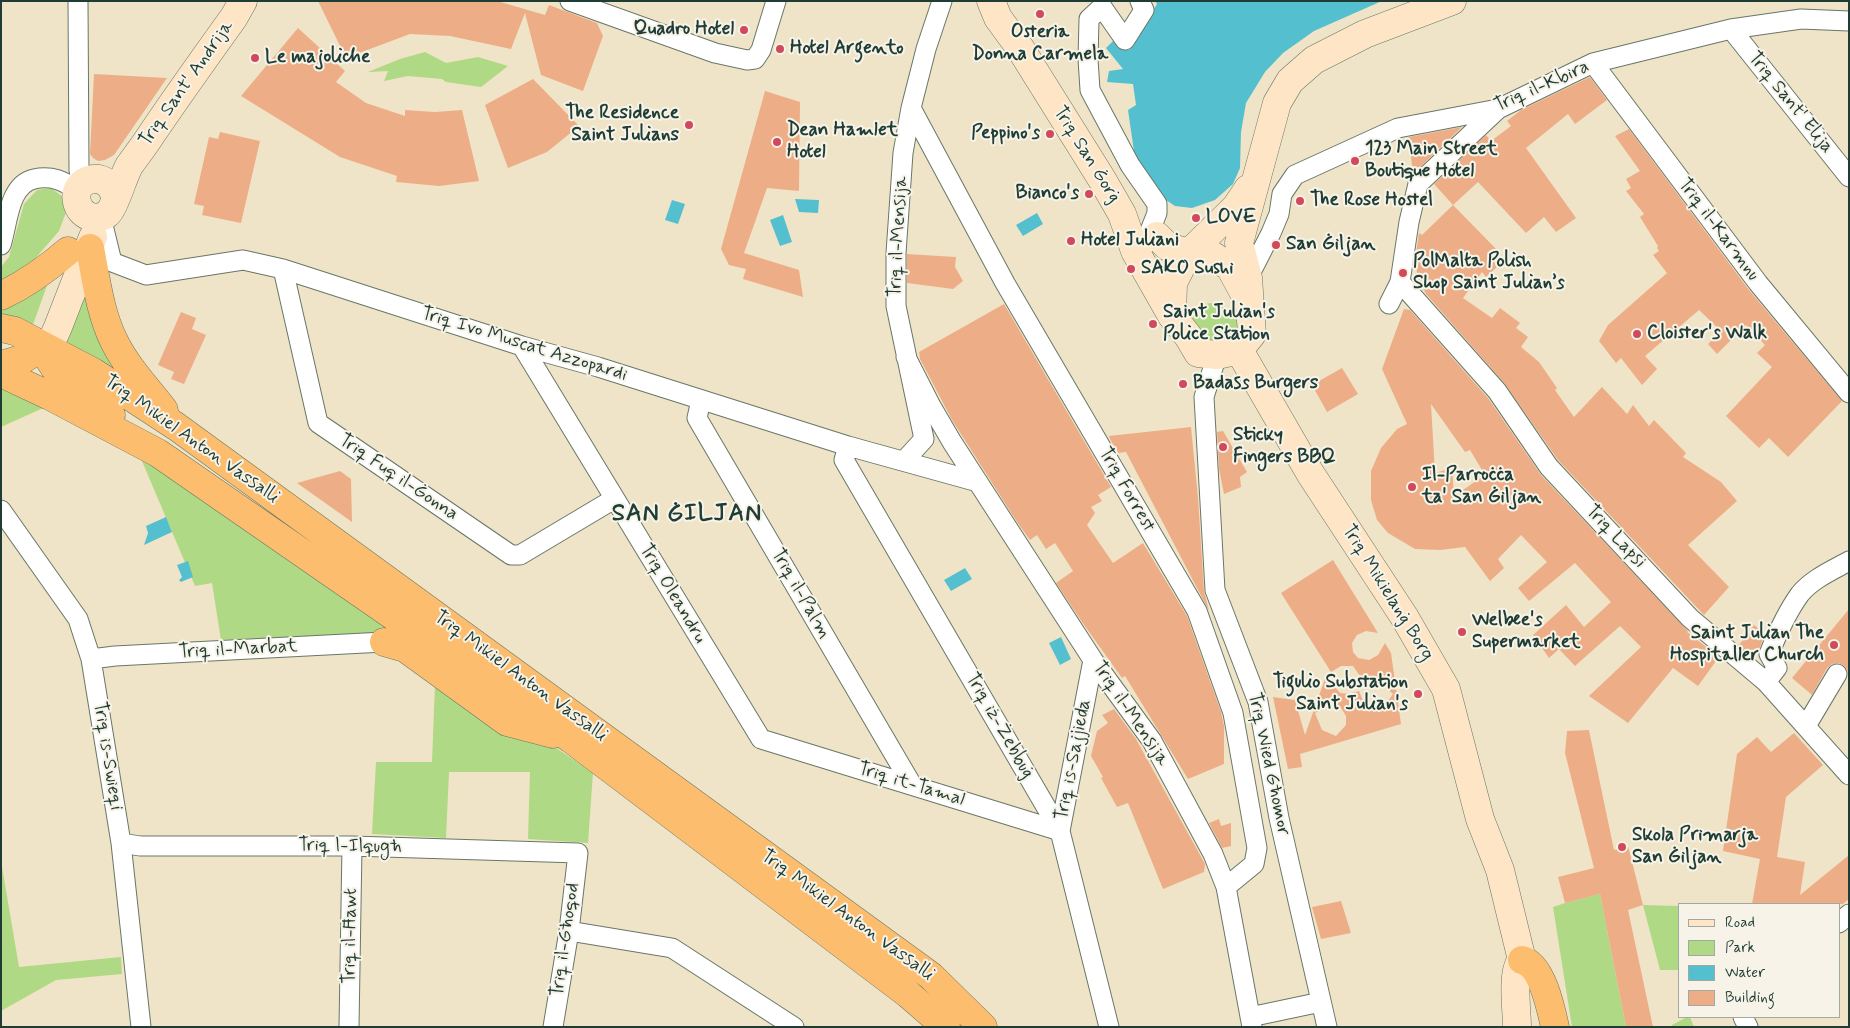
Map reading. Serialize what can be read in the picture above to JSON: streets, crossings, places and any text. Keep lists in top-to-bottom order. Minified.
{"streets":{"highway":["Triq Mikiel Anton Vassalli"],"main road":["Triq Sant' Andrija","Triq San Ġorġ","Triq Mikielanġ Borg"],"street":["Triq il-Kbira","Triq Sant' Elija","Triq il-Karmnu","Triq il-Mensija","Triq Ivo Muscat Azzopardi","Triq Fuq il-Ġonna","Triq Forrest","Triq Lapsi","Triq Oleandru","Triq il-Palm","Triq il-Marbat","Triq iż-Żebbuġ","Triq is-Swieqi","Triq is-Sajjieda","Triq Wied Għomor","Triq it-Tamal","Triq l-Ilqugħ","Triq il-Ħawt","Triq il-Għoqod"]},"crossings":[["Triq Sant' Andrija","Triq Ivo Muscat Azzopardi"],["Triq il-Kbira","Triq Sant' Elija"],["Triq il-Kbira","Triq il-Karmnu"],["Triq il-Kbira","Triq Mikielanġ Borg"],["Triq il-Kbira","Triq Wied Għomor"],["Triq il-Mensija","Triq Ivo Muscat Azzopardi"],["Triq il-Mensija","Triq Forrest"],["Triq il-Mensija","Triq is-Sajjieda"],["Triq Ivo Muscat Azzopardi","Triq Fuq il-Ġonna"],["Triq Ivo Muscat Azzopardi","Triq Oleandru"],["Triq Ivo Muscat Azzopardi","Triq il-Palm"],["Triq Ivo Muscat Azzopardi","Triq iż-Żebbuġ"],["Triq Fuq il-Ġonna","Triq Oleandru"],["Triq Mikielanġ Borg","Triq Wied Għomor"],["Triq Oleandru","Triq it-Tamal"],["Triq il-Palm","Triq it-Tamal"],["Triq il-Marbat","Triq is-Swieqi"],["Triq iż-Żebbuġ","Triq is-Sajjieda"],["Triq iż-Żebbuġ","Triq it-Tamal"],["Triq is-Swieqi","Triq l-Ilqugħ"],["Triq is-Sajjieda","Triq it-Tamal"],["Triq l-Ilqugħ","Triq il-Ħawt"],["Triq l-Ilqugħ","Triq il-Għoqod"]],"districts":["SAN ĠILJAN"],"places":["Osteria Donna Carmela","Quadro Hotel","Hotel Argento","Le majoliche","The Residence Saint Julians","Peppino's","Dean Hamlet Hotel","123 Main Street Boutique Hotel","Bianco's","The Rose Hostel","LOVE","Hotel Juliani","San Ġiljan","SAKO Sushi","PolMalta Polish Shop Saint Julian’s","Saint Julian's Police Station","Cloister's Walk","Badass Burgers","Sticky Fingers BBQ","Il-Parroċċa ta' San Ġiljan","Welbee's Supermarket","Saint Julian The Hospitaller Church","Tigulio Substation Saint Julian's","Skola Primarja San Ġiljan"],"legend":["Road","Park","Water","Building"]}
